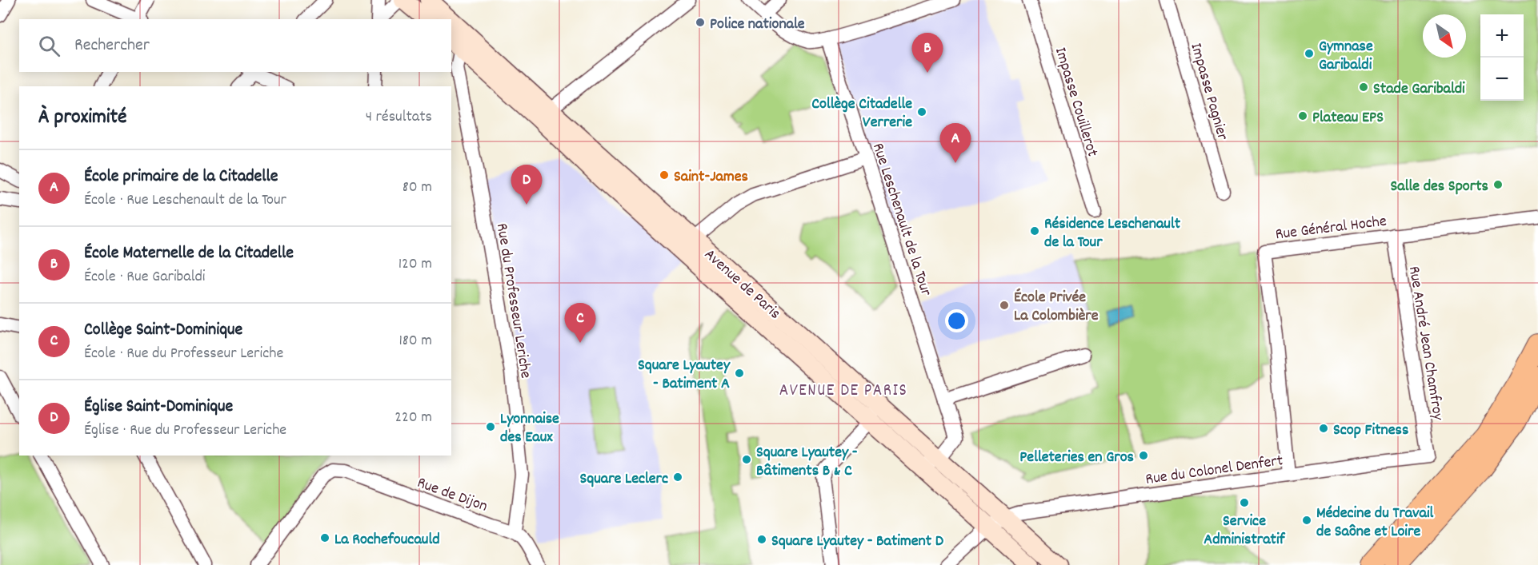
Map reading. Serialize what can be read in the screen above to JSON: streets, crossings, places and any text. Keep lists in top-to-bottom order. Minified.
{"streets":{"main road":["Avenue de Paris"],"street":["Impasse Pagnier","Impasse Couillerot","Rue Leschenault de la Tour","Rue Général Hoche","Rue du Professeur Leriche","Rue André Jean Chamfroy","Rue du Colonel Denfert","Rue de Dijon"]},"crossings":[["Rue Leschenault de la Tour","Avenue de Paris"],["Rue Général Hoche","Rue André Jean Chamfroy"],["Rue Général Hoche","Rue du Colonel Denfert"],["Avenue de Paris","Rue du Professeur Leriche"],["Avenue de Paris","Rue du Colonel Denfert"],["Rue du Professeur Leriche","Rue de Dijon"],["Rue André Jean Chamfroy","Rue du Colonel Denfert"]],"districts":["AVENUE DE PARIS"],"places":["Police nationale","Gymnase Garibaldi","Stade Garibaldi","Collège Citadelle Verrerie","Plateau EPS","Saint-James","Salle des Sports","Résidence Leschenault de la Tour","École Privée La Colombière","Square Lyautey - Batiment A","Lyonnaise des Eaux","Scop Fitness","Pelleteries en Gros","Square Lyautey - Bâtiments B & C","Square Leclerc","Service Administratif","Médecine du Travail de Saône et Loire","La Rochefoucauld","Square Lyautey - Batiment D"],"north":"bottom right","page":{"map_buttons":["+","−"],"search":"Rechercher","pins":["B","A","D","C"],"heading":["À proximité","4 résultats"],"list":[{"mark":"A","name":"École primaire de la Citadelle","note":"École · Rue Leschenault de la Tour","value":"80 m"},{"mark":"B","name":"École Maternelle de la Citadelle","note":"École · Rue Garibaldi","value":"120 m"},{"mark":"C","name":"Collège Saint-Dominique","note":"École · Rue du Professeur Leriche","value":"180 m"},{"mark":"D","name":"Église Saint-Dominique","note":"Église · Rue du Professeur Leriche","value":"220 m"}]}}
